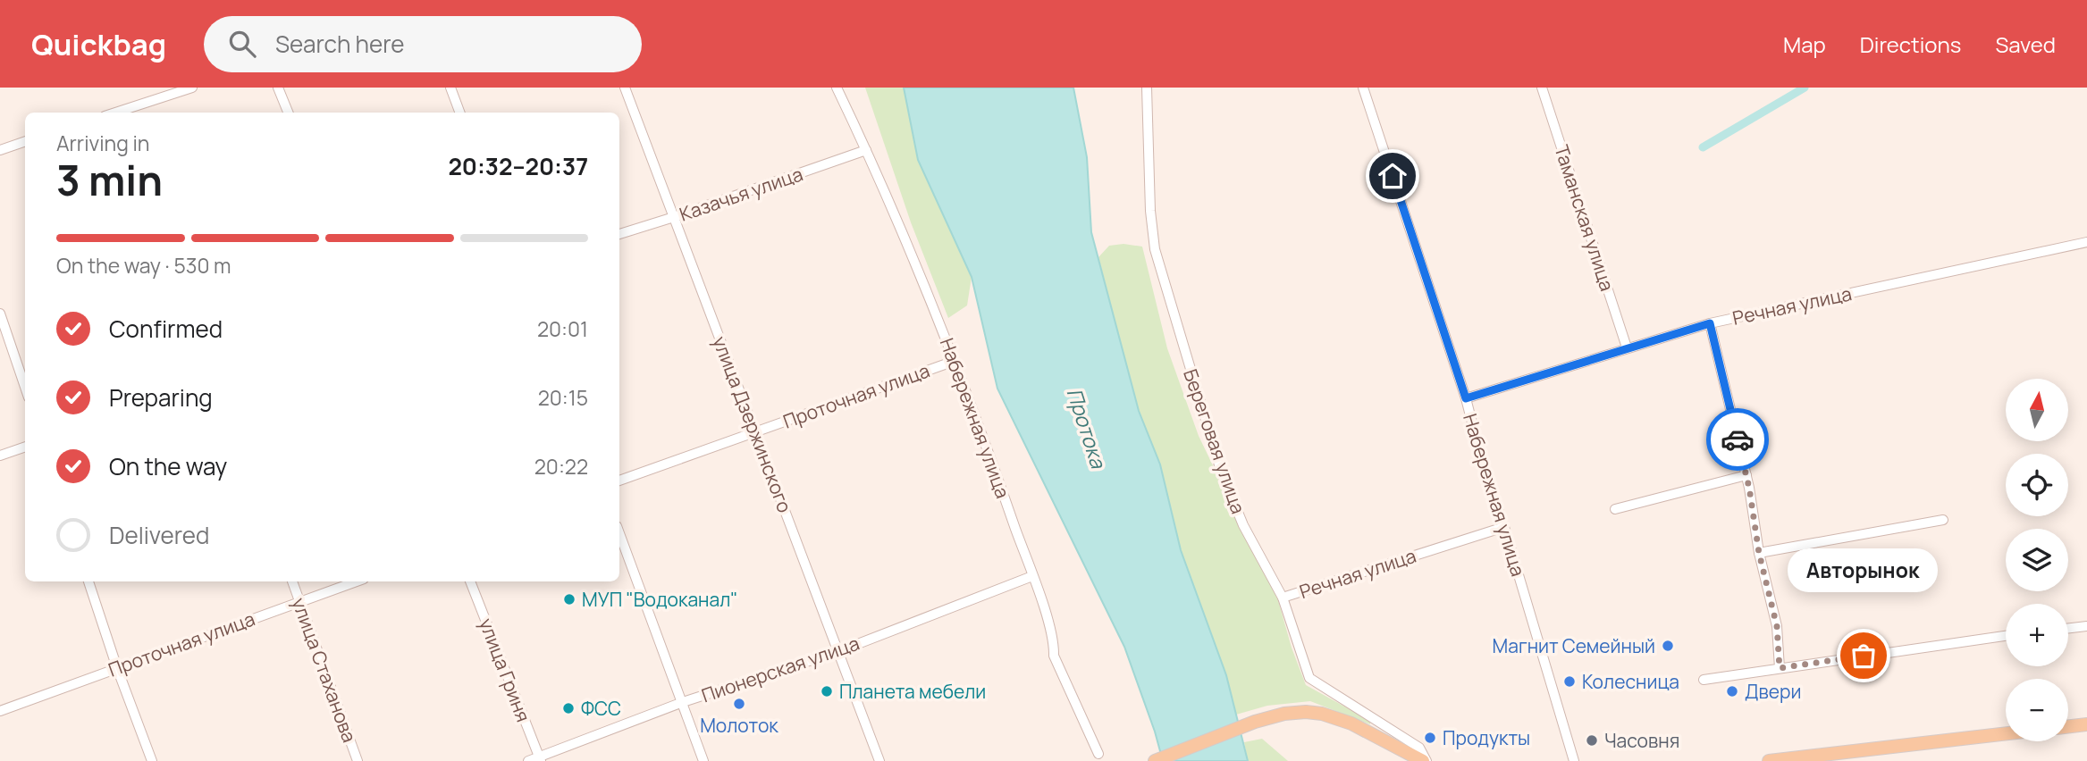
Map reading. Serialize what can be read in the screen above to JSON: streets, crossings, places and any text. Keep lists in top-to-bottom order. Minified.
{"streets":{"street":["Казачья улица","Таманская улица","Речная улица","Проточная улица","Набережная улица","улица Дзержинского","Береговая улица","Пионерская улица","улица Стаханова","улица Гриня"]},"crossings":[["Казачья улица","Набережная улица"],["Казачья улица","улица Дзержинского"],["Таманская улица","Речная улица"],["Речная улица","Набережная улица"],["Речная улица","Береговая улица"],["Проточная улица","Набережная улица"],["Проточная улица","улица Дзержинского"],["Проточная улица","улица Стаханова"],["Набережная улица","Пионерская улица"],["улица Дзержинского","Пионерская улица"],["Пионерская улица","улица Гриня"]],"water":["Протока"],"places":["МУП \"Водоканал\"","Магнит Семейный","Авторынок","Колесница","Планета мебели","Двери","Молоток","ФСС","Продукты","Часовня"],"north":"top","page":{"header":"Quickbag","search":"Search here","nav":["Map","Directions","Saved"],"heading":["3 min","Arriving in","20:32–20:37"],"bar":"On the way · 530 m","list":[["Confirmed","20:01"],["Preparing","20:15"],["On the way","20:22"],"Delivered"],"map_buttons":["+","−"],"bubble":"Авторынок"}}
